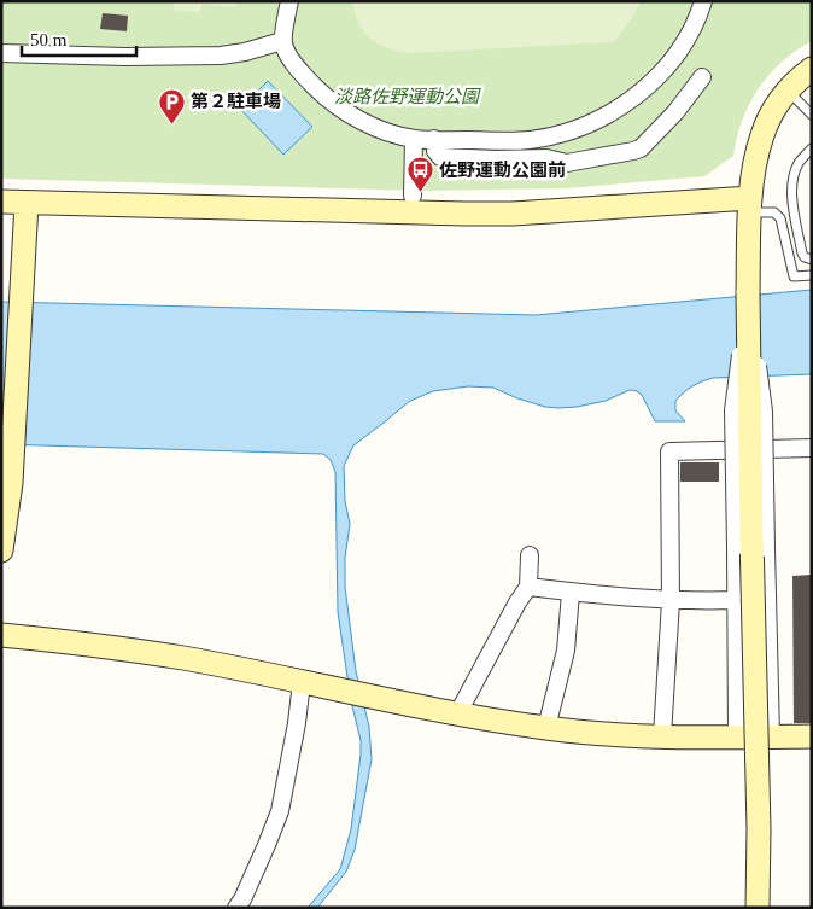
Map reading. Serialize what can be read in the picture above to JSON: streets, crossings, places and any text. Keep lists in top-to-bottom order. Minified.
{"parks":["淡路佐野運動公園"],"places":{"parking":["第２駐車場"],"bus stop":["佐野運動公園前"]},"scale_bar":"50 m"}
